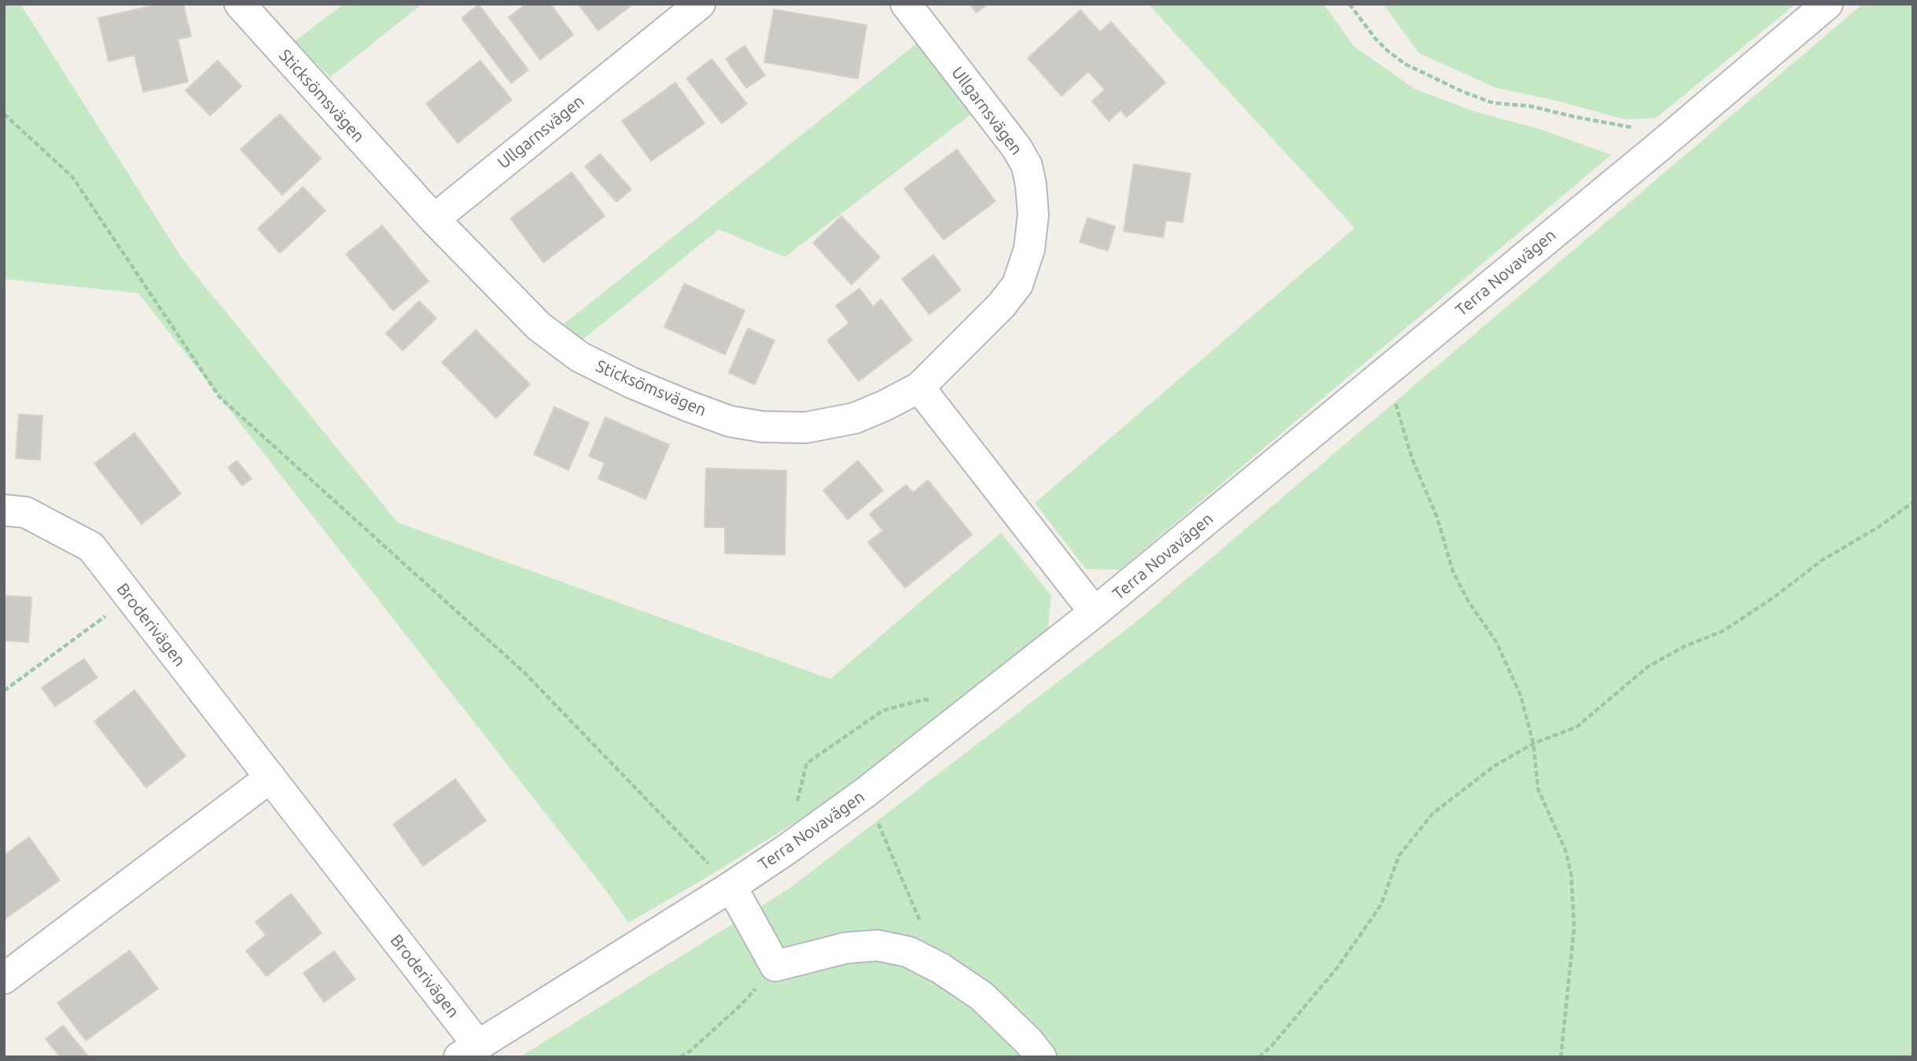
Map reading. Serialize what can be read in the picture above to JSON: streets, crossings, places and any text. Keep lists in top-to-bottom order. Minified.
{"streets":{"street":["Sticksömsvägen","Ullgarnsvägen","Terra Novavägen","Broderivägen"]},"crossings":[["Sticksömsvägen","Ullgarnsvägen"],["Terra Novavägen","Broderivägen"]]}
